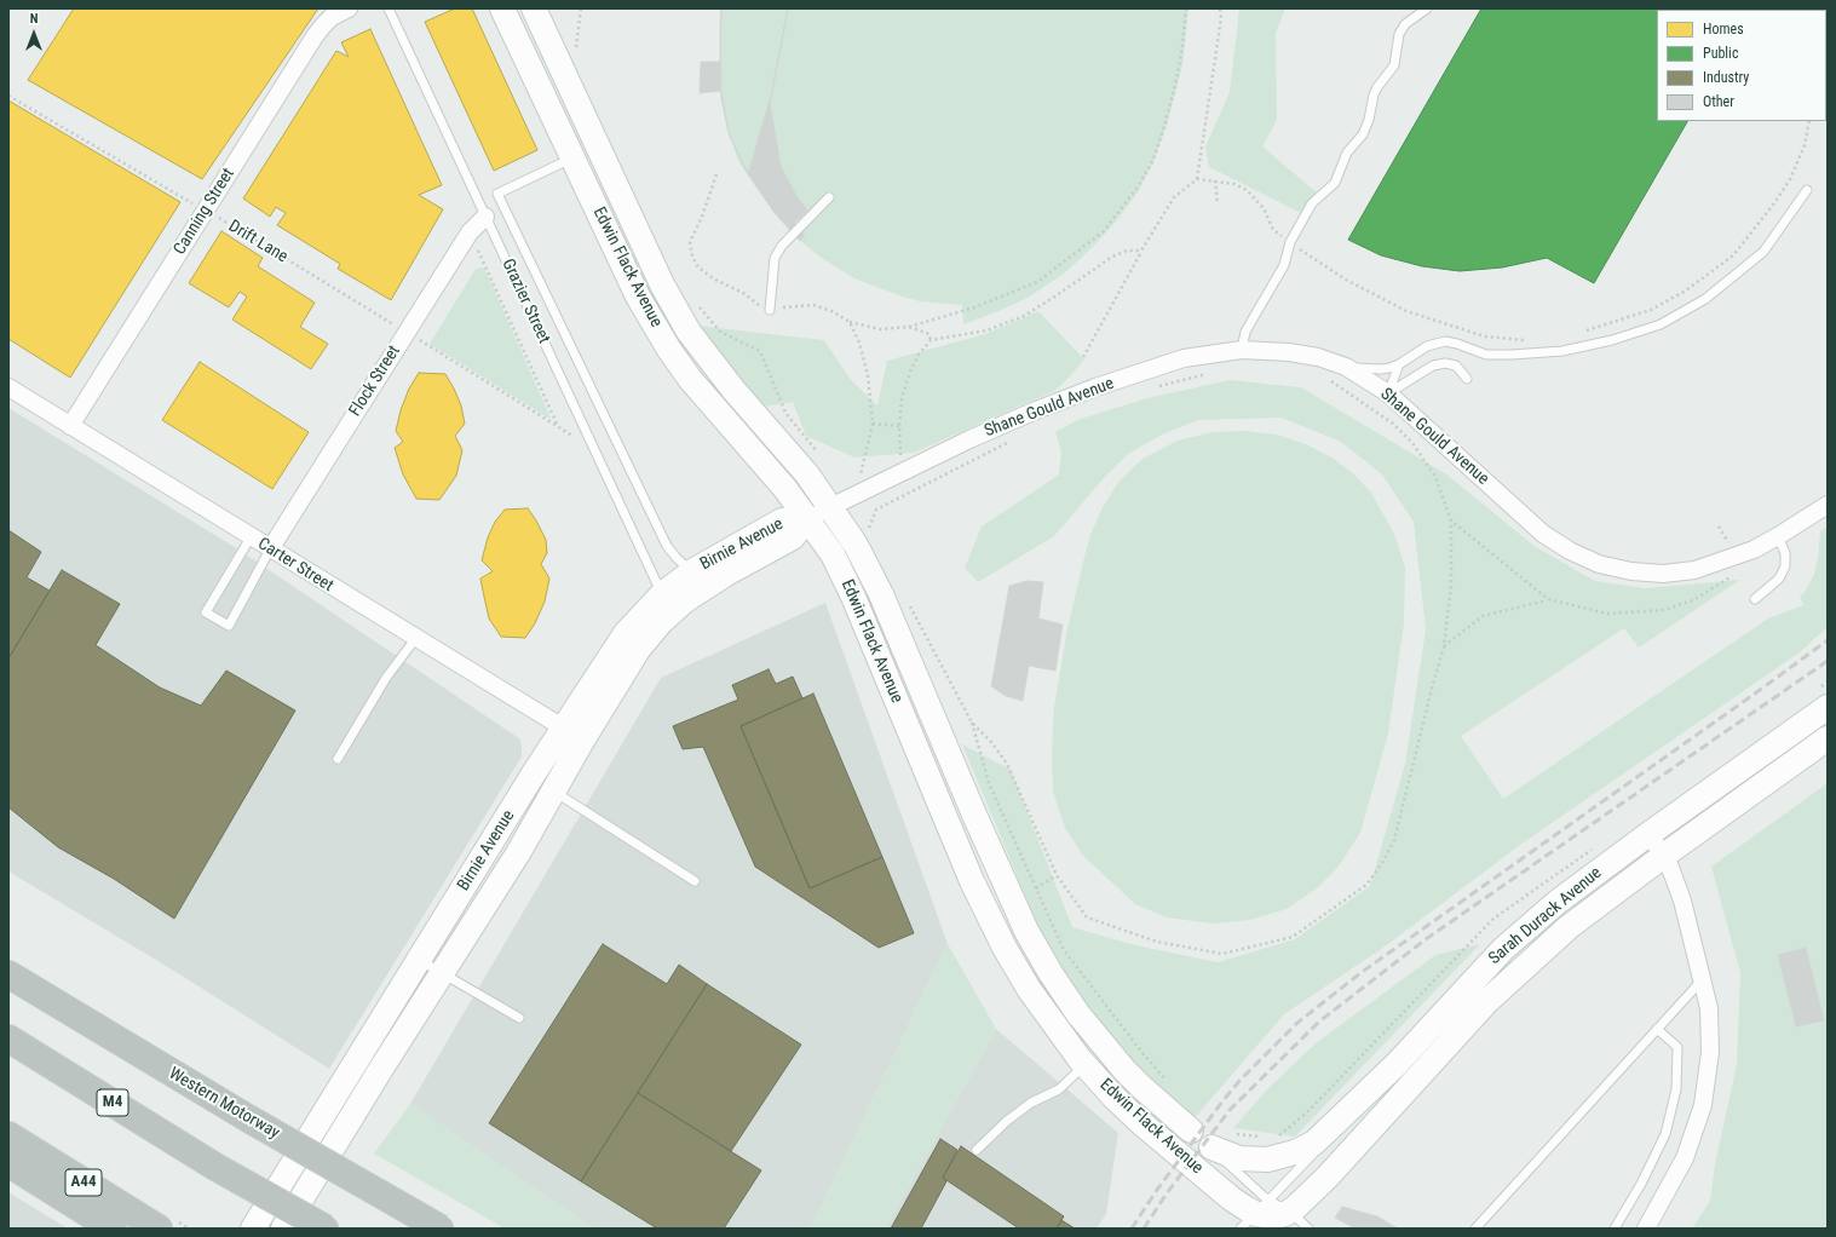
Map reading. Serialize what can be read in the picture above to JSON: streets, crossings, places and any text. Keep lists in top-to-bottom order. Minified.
{"streets":{"highway":["M4","Western Motorway","A44"],"street":["Canning Street","Edwin Flack Avenue","Flock Street","Shane Gould Avenue","Birnie Avenue","Carter Street","Sarah Durack Avenue"],"lane":["Grazier Street"],"path":["Drift Lane"]},"crossings":[["Canning Street","Drift Lane"],["Canning Street","Carter Street"],["Drift Lane","Flock Street"],["Edwin Flack Avenue","Shane Gould Avenue"],["Edwin Flack Avenue","Birnie Avenue"],["Edwin Flack Avenue","Sarah Durack Avenue"],["Grazier Street","Flock Street"],["Grazier Street","Birnie Avenue"],["Flock Street","Carter Street"],["Shane Gould Avenue","Birnie Avenue"],["Birnie Avenue","Carter Street"]],"legend":["Homes","Public","Industry","Other"],"north":"top"}
